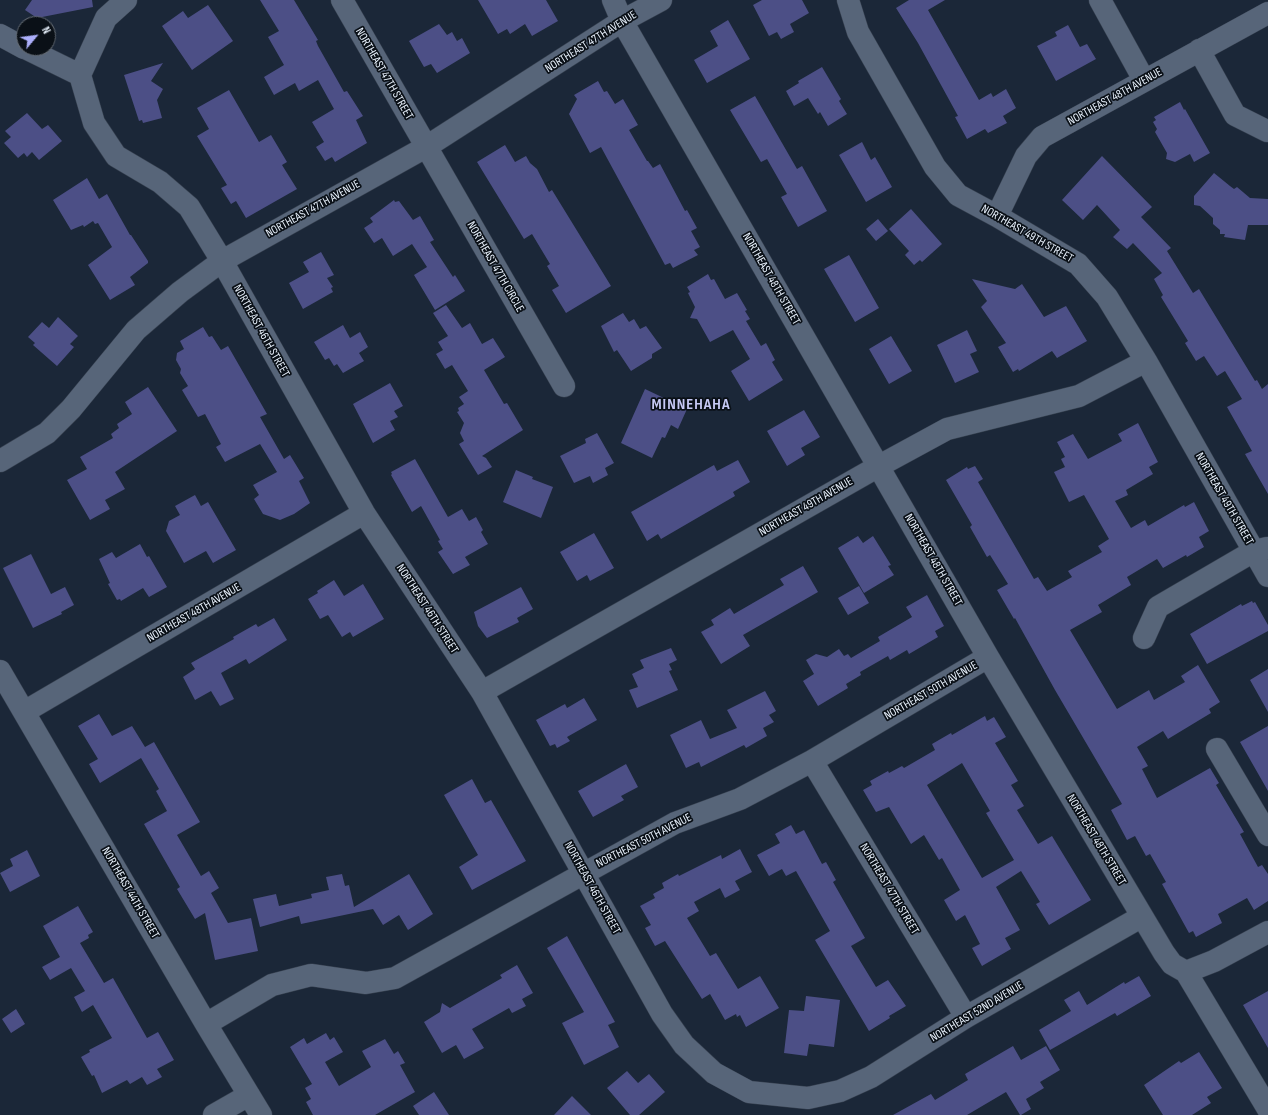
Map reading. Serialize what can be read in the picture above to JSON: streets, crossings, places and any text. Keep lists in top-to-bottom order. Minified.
{"streets":{"street":["NORTHEAST 47TH AVENUE","NORTHEAST 47TH STREET","NORTHEAST 48TH AVENUE","NORTHEAST 49TH STREET","NORTHEAST 47TH CIRCLE","NORTHEAST 48TH STREET","NORTHEAST 46TH STREET","NORTHEAST 49TH AVENUE","NORTHEAST 50TH AVENUE","NORTHEAST 44TH STREET","NORTHEAST 52ND AVENUE"]},"crossings":[["NORTHEAST 47TH AVENUE","NORTHEAST 47TH STREET"],["NORTHEAST 47TH AVENUE","NORTHEAST 47TH CIRCLE"],["NORTHEAST 47TH AVENUE","NORTHEAST 48TH STREET"],["NORTHEAST 47TH AVENUE","NORTHEAST 46TH STREET"],["NORTHEAST 47TH STREET","NORTHEAST 47TH CIRCLE"],["NORTHEAST 47TH STREET","NORTHEAST 50TH AVENUE"],["NORTHEAST 47TH STREET","NORTHEAST 52ND AVENUE"],["NORTHEAST 48TH AVENUE","NORTHEAST 49TH STREET"],["NORTHEAST 48TH AVENUE","NORTHEAST 46TH STREET"],["NORTHEAST 48TH AVENUE","NORTHEAST 44TH STREET"],["NORTHEAST 49TH STREET","NORTHEAST 49TH AVENUE"],["NORTHEAST 48TH STREET","NORTHEAST 49TH AVENUE"],["NORTHEAST 48TH STREET","NORTHEAST 50TH AVENUE"],["NORTHEAST 48TH STREET","NORTHEAST 52ND AVENUE"],["NORTHEAST 46TH STREET","NORTHEAST 49TH AVENUE"],["NORTHEAST 46TH STREET","NORTHEAST 50TH AVENUE"],["NORTHEAST 46TH STREET","NORTHEAST 52ND AVENUE"],["NORTHEAST 50TH AVENUE","NORTHEAST 44TH STREET"]],"districts":["MINNEHAHA"],"north":"top right"}
